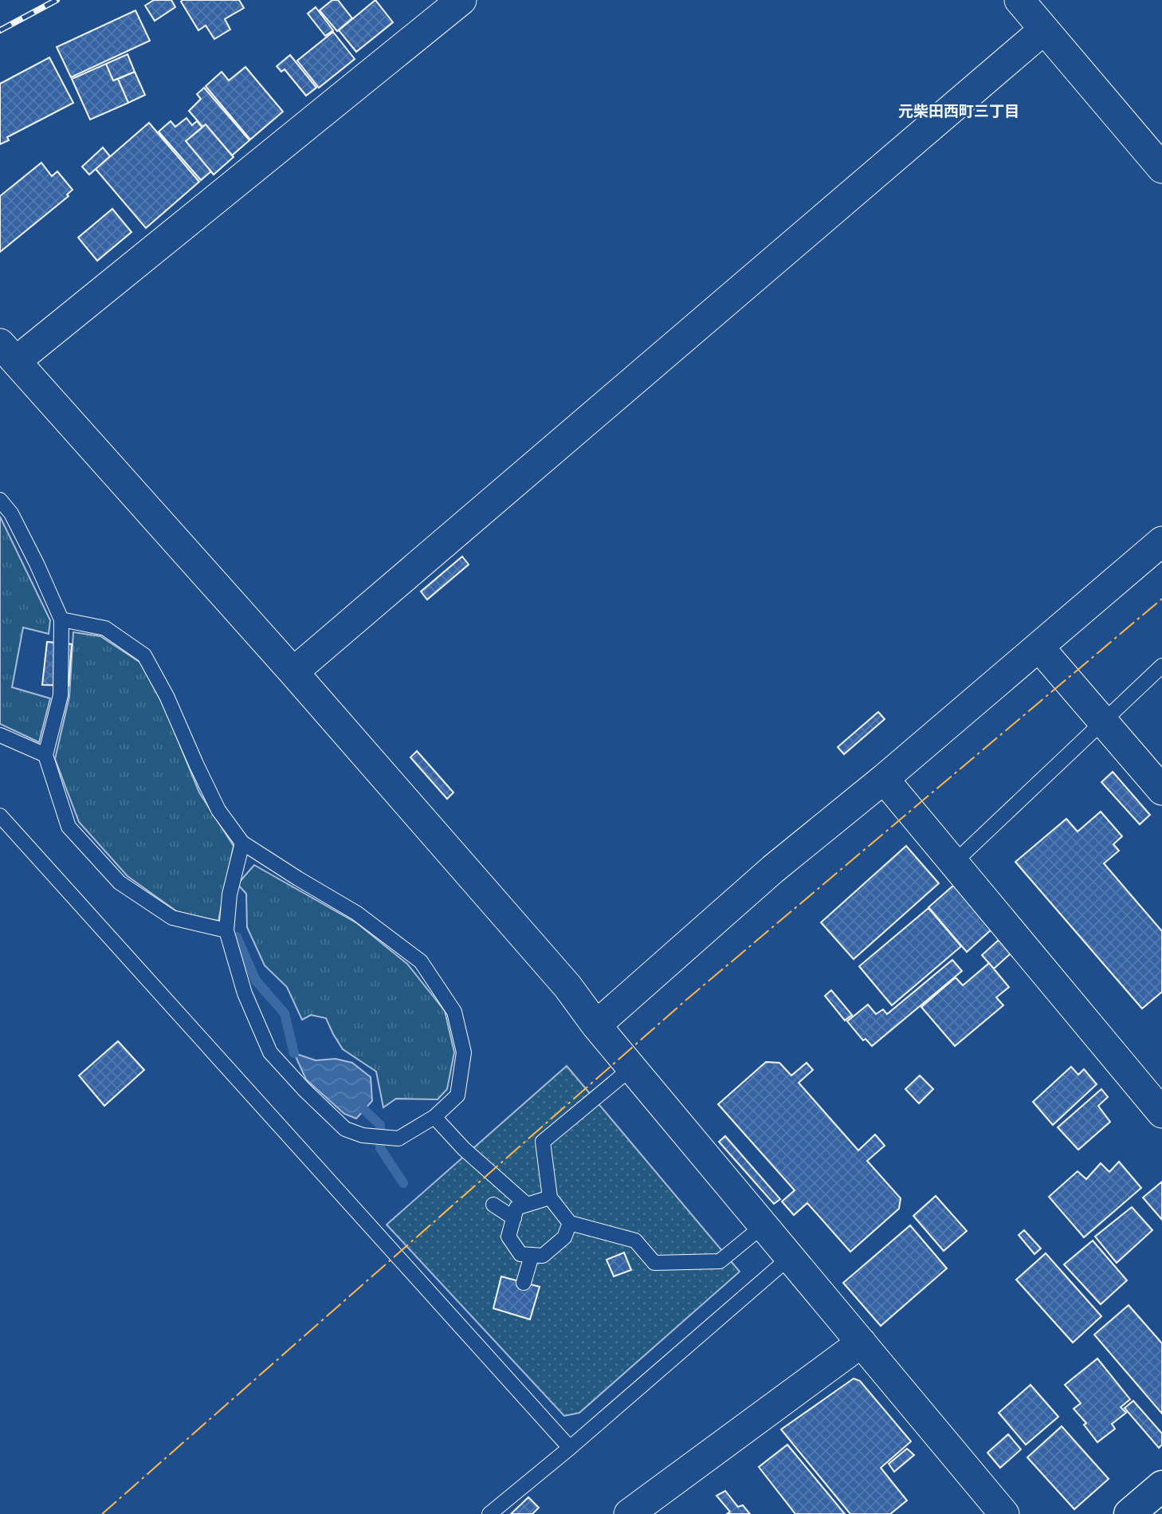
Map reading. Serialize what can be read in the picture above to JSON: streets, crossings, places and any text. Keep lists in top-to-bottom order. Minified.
{"districts":["元柴田西町三丁目"]}
